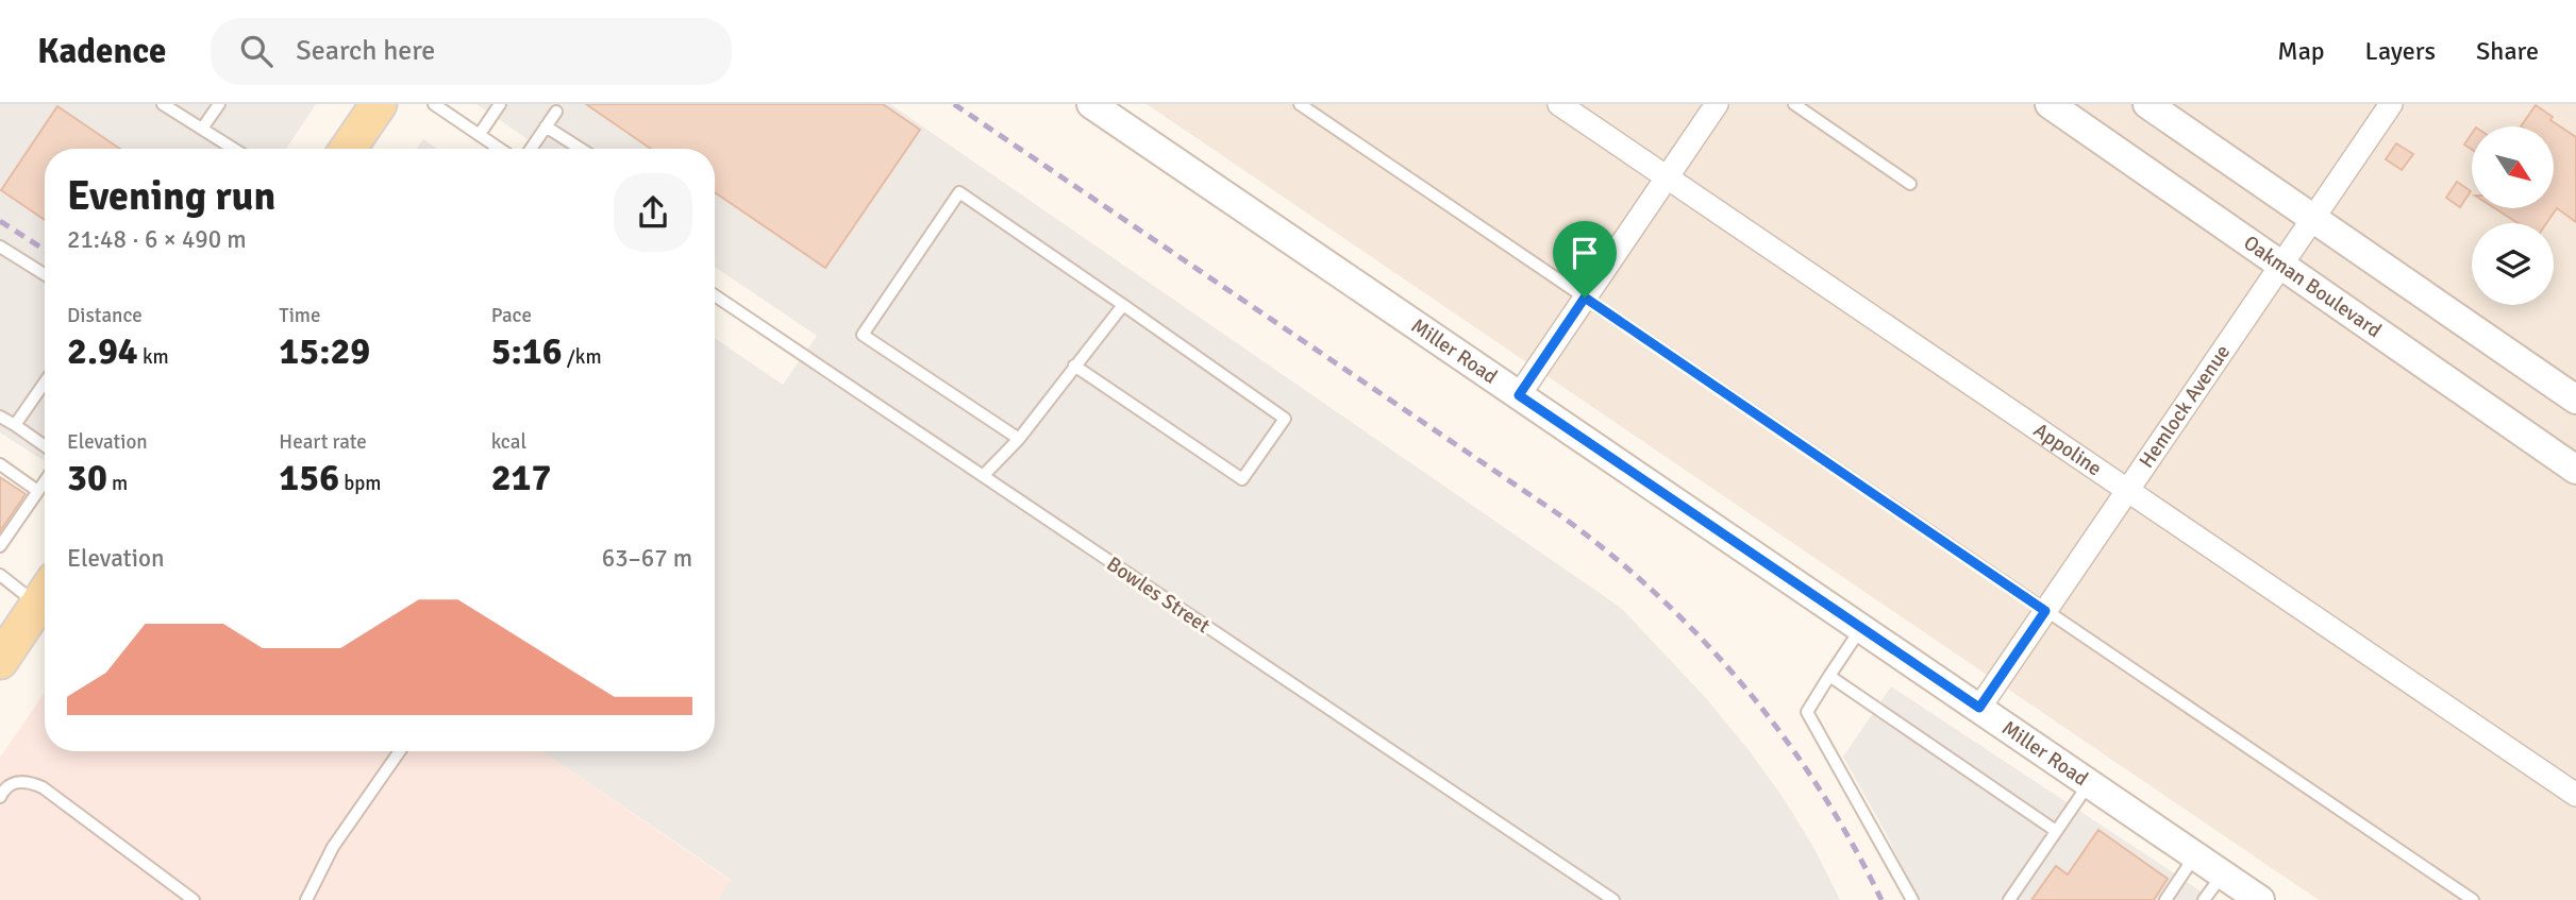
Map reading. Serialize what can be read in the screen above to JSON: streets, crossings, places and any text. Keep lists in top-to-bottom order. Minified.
{"streets":{"street":["Oakman Boulevard","Miller Road","Hemlock Avenue","Appoline"],"lane":["Bowles Street"]},"crossings":[["Oakman Boulevard","Hemlock Avenue"],["Miller Road","Hemlock Avenue"],["Hemlock Avenue","Appoline"]],"north":"bottom right","page":{"header":"Kadence","search":"Search here","nav":["Map","Layers","Share"],"heading":["Evening run","21:48 · 6 × 490 m"],"stats":[["Distance","2.94 km"],["Time","15:29"],["Pace","5:16 /km"],["Elevation","30 m"],["Heart rate","156 bpm"],["kcal","217"]],"chart":["Elevation","63–67 m"]}}
